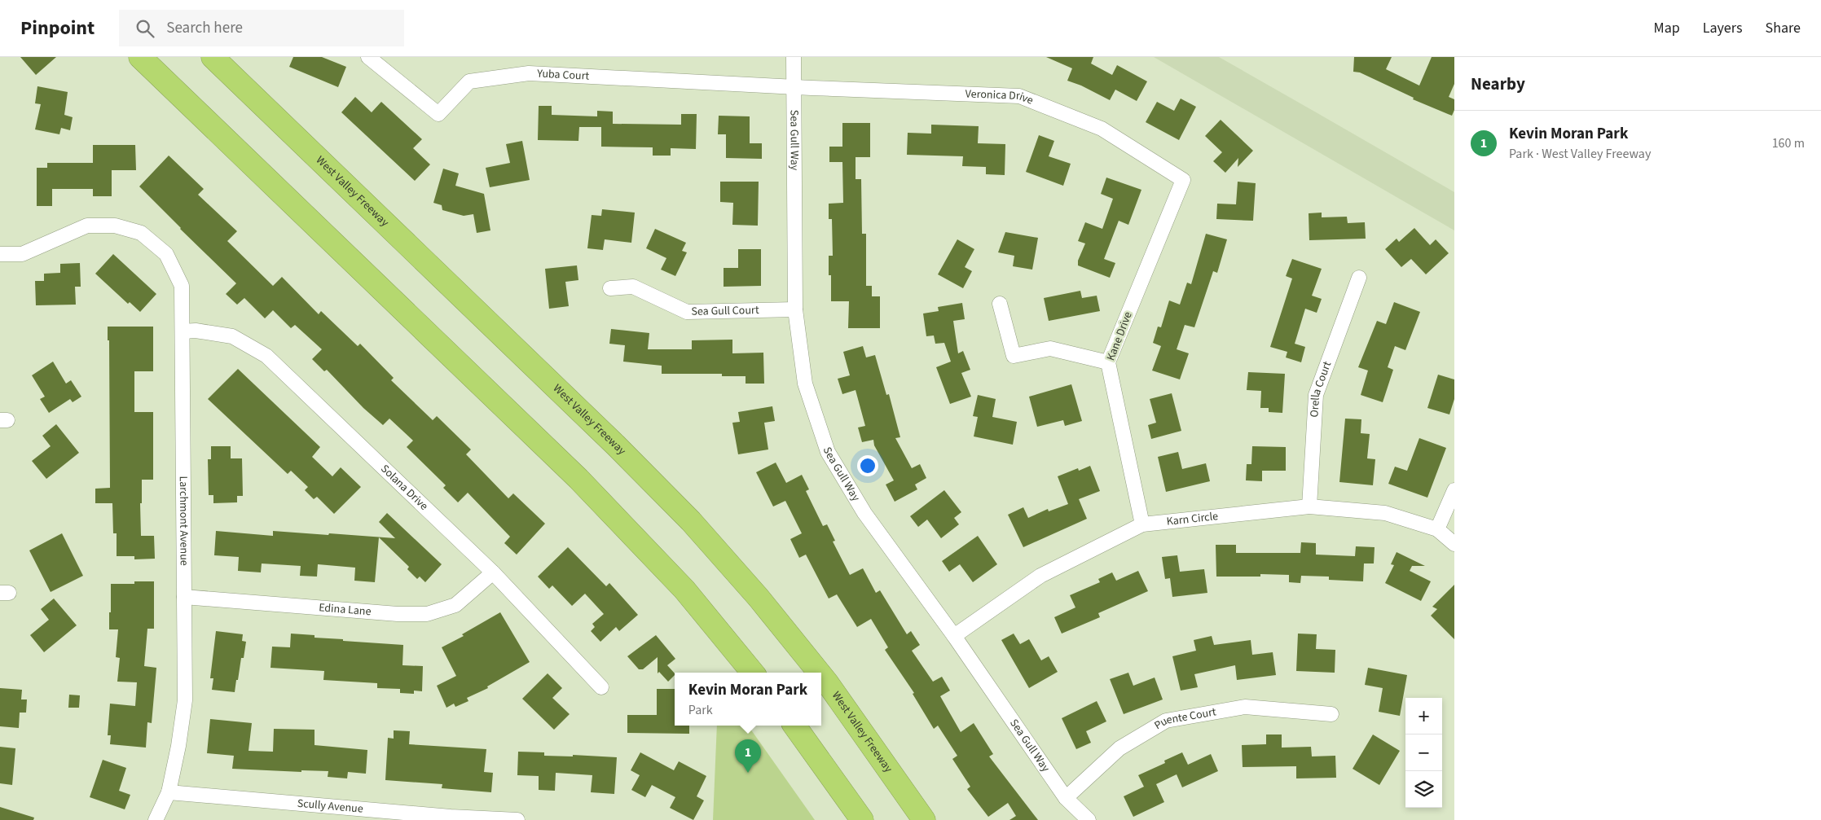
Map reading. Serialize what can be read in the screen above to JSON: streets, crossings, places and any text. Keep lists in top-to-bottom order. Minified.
{"streets":{"highway":["West Valley Freeway"],"street":["Yuba Court","Veronica Drive","Sea Gull Way","Sea Gull Court","Kane Drive","Orella Court","Solana Drive","Karn Circle","Larchmont Avenue","Edina Lane","Puente Court","Scully Avenue"]},"crossings":[["Yuba Court","Veronica Drive"],["Yuba Court","Sea Gull Way"],["Veronica Drive","Sea Gull Way"],["Veronica Drive","Kane Drive"],["Sea Gull Way","Sea Gull Court"],["Sea Gull Way","Karn Circle"],["Sea Gull Way","Puente Court"],["Kane Drive","Karn Circle"],["Orella Court","Karn Circle"],["Solana Drive","Larchmont Avenue"],["Solana Drive","Edina Lane"],["Larchmont Avenue","Edina Lane"],["Larchmont Avenue","Scully Avenue"]],"page":{"header":"Pinpoint","search":"Search here","nav":["Map","Layers","Share"],"heading":"Nearby","list":[{"mark":"1","name":"Kevin Moran Park","note":"Park · West Valley Freeway","value":"160 m"}],"popup":["Kevin Moran Park","Park"],"map_buttons":["+","−"],"pins":"1"}}
